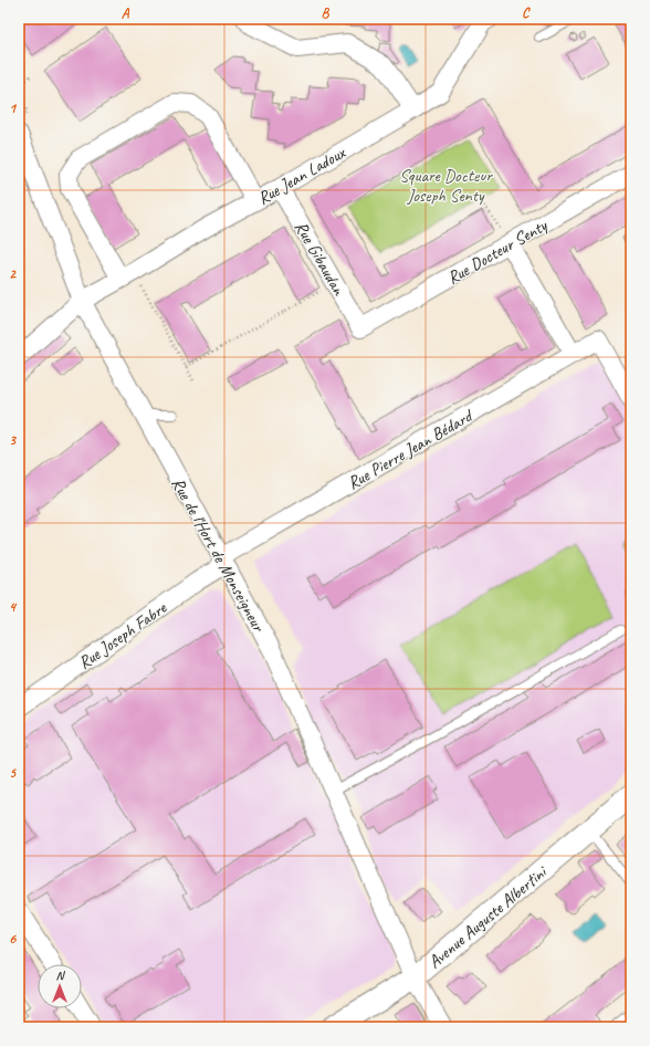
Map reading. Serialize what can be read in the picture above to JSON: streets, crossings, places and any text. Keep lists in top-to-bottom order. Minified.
{"streets":{"street":["Rue Jean Ladoux","Rue Docteur Senty","Rue Gibaudan","Rue Pierre Jean Bédard","Rue de l'Hort de Monseigneur","Rue Joseph Fabre","Avenue Auguste Albertini"]},"crossings":[["Rue Jean Ladoux","Rue Gibaudan"],["Rue Jean Ladoux","Rue de l'Hort de Monseigneur"],["Rue Docteur Senty","Rue Gibaudan"],["Rue Pierre Jean Bédard","Rue de l'Hort de Monseigneur"],["Rue Pierre Jean Bédard","Rue Joseph Fabre"],["Rue de l'Hort de Monseigneur","Rue Joseph Fabre"],["Rue de l'Hort de Monseigneur","Avenue Auguste Albertini"]],"parks":["Square Docteur Joseph Senty"],"north":"top","grid":{"columns":["A","B","C"],"rows":["1","2","3","4","5","6"]}}
